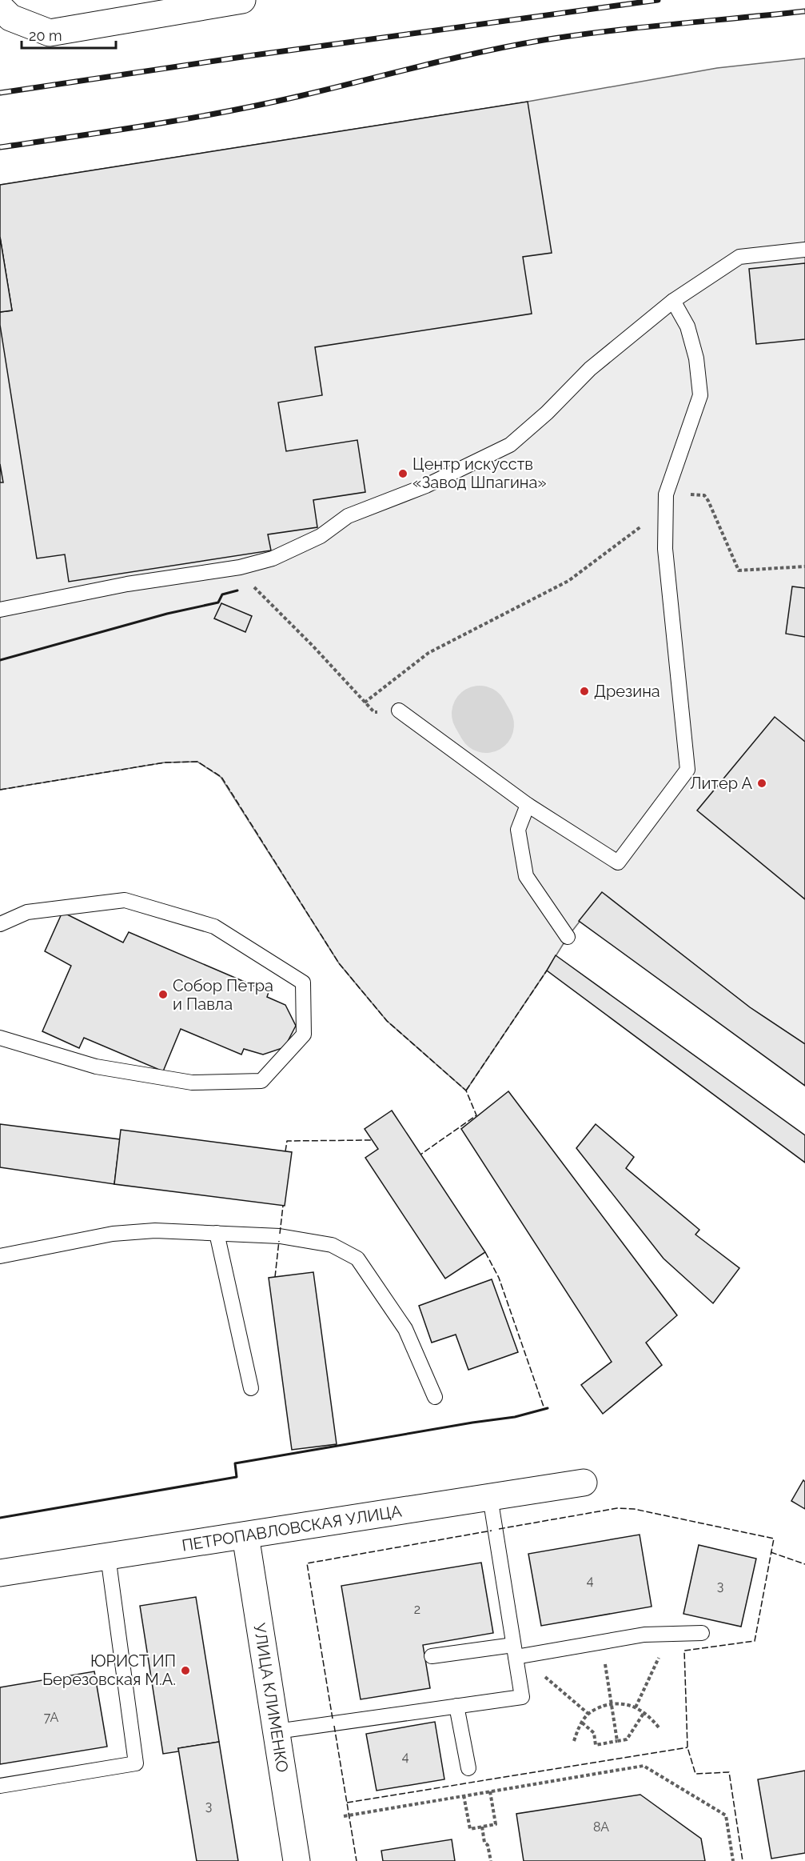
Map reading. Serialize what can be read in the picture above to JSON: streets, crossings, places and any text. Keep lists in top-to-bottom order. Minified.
{"streets":{"street":["ПЕТРОПАВЛОВСКАЯ УЛИЦА","УЛИЦА КЛИМЕНКО"]},"crossings":[["ПЕТРОПАВЛОВСКАЯ УЛИЦА","УЛИЦА КЛИМЕНКО"]],"places":["Центр искусств «Завод Шпагина»","Дрезина","Литер А","Собор Петра и Павла","ЮРИСТ ИП Березовская М.А."],"house_numbers":["4","3","2","7А","4","3","8А"],"scale_bar":"20 m"}
